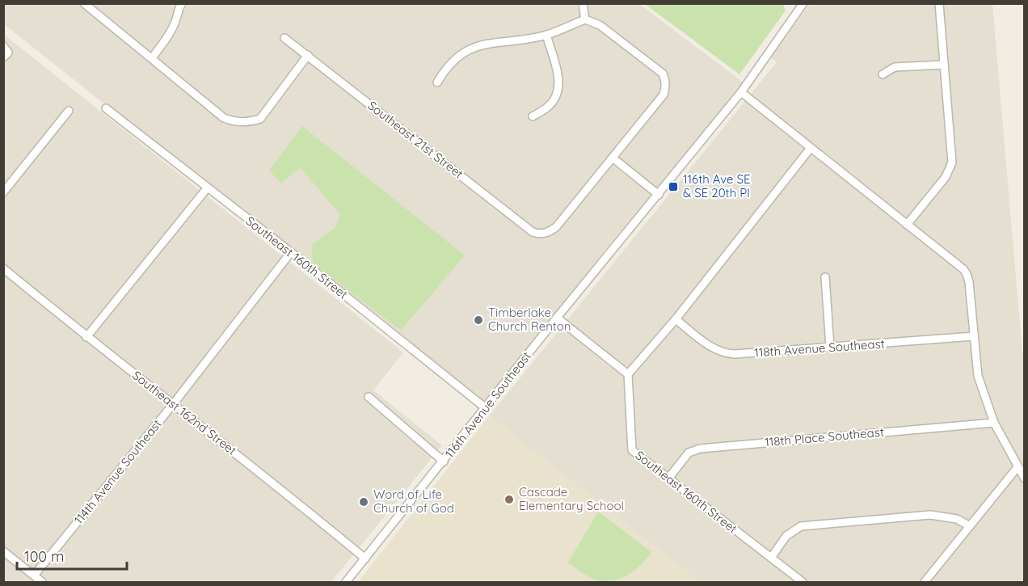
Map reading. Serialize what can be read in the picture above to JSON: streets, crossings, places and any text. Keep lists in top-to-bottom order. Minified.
{"streets":{"street":["Southeast 21st Street","Southeast 160th Street","118th Avenue Southeast","116th Avenue Southeast","Southeast 162nd Street","118th Place Southeast","114th Avenue Southeast"]},"crossings":[["Southeast 160th Street","116th Avenue Southeast"],["Southeast 160th Street","118th Place Southeast"],["Southeast 160th Street","114th Avenue Southeast"],["116th Avenue Southeast","Southeast 162nd Street"],["Southeast 162nd Street","114th Avenue Southeast"]],"places":{"transit":["116th Ave SE & SE 20th Pl"],"other":["Timberlake Church Renton","Cascade Elementary School","Word of Life Church of God"]},"scale_bar":"100 m"}
